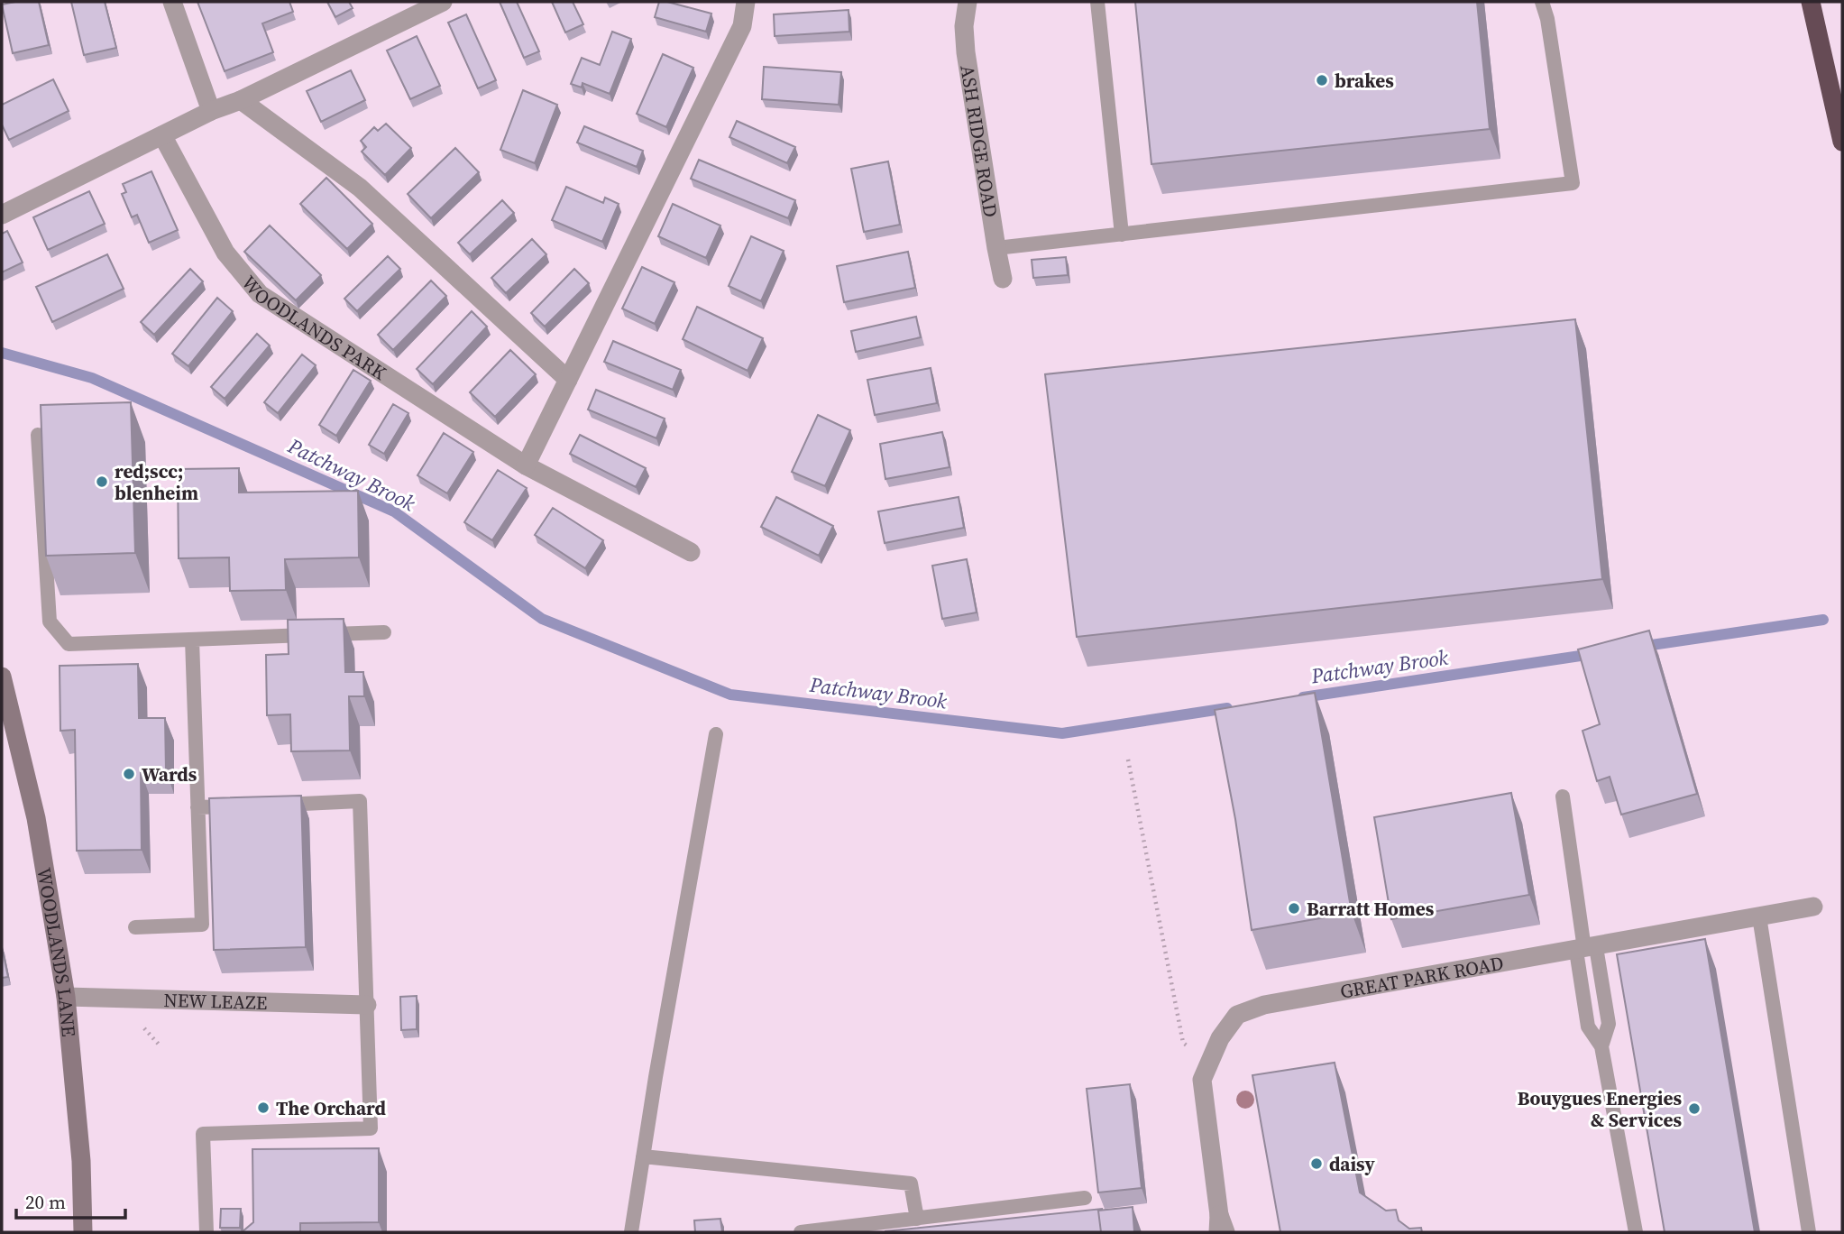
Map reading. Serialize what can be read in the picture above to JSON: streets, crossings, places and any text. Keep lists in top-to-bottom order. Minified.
{"streets":{"street":["ASH RIDGE ROAD","WOODLANDS PARK","WOODLANDS LANE","GREAT PARK ROAD","NEW LEAZE"]},"crossings":[["WOODLANDS LANE","NEW LEAZE"]],"water":["Patchway Brook"],"places":["brakes","red;scc; blenheim","Wards","Barratt Homes","The Orchard","Bouygues Energies & Services","daisy"],"scale_bar":"20 m"}
